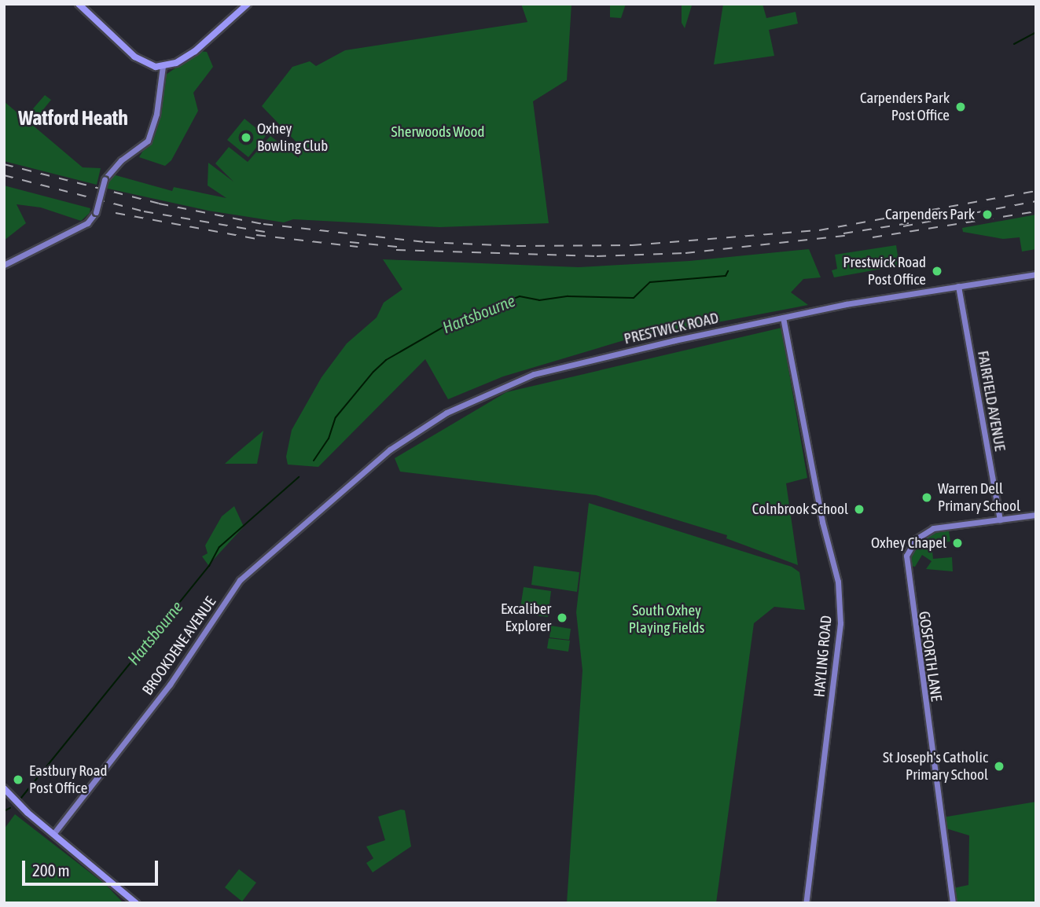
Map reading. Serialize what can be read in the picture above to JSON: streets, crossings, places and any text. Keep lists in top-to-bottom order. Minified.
{"streets":{"street":["PRESTWICK ROAD","FAIRFIELD AVENUE","BROOKDENE AVENUE","HAYLING ROAD","GOSFORTH LANE"]},"crossings":[["PRESTWICK ROAD","FAIRFIELD AVENUE"],["PRESTWICK ROAD","BROOKDENE AVENUE"],["PRESTWICK ROAD","HAYLING ROAD"],["FAIRFIELD AVENUE","GOSFORTH LANE"]],"districts":["Watford Heath"],"water":["Hartsbourne"],"parks":["Sherwoods Wood","South Oxhey Playing Fields"],"places":["Carpenders Park Post Office","Oxhey Bowling Club","Carpenders Park","Prestwick Road Post Office","Warren Dell Primary School","Colnbrook School","Oxhey Chapel","Excaliber Explorer","St Joseph's Catholic Primary School","Eastbury Road Post Office"],"scale_bar":"200 m"}
